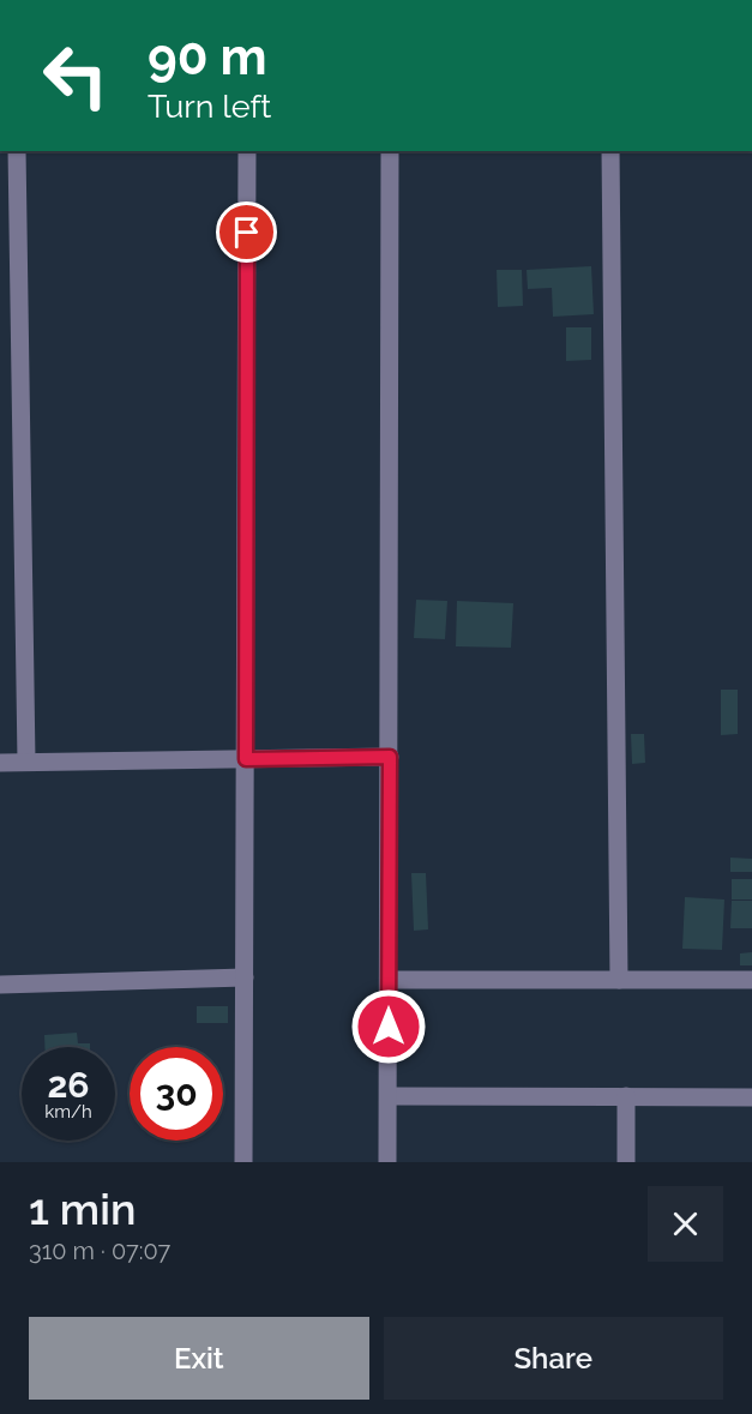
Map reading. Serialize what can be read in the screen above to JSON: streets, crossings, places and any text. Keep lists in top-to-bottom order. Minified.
{"page":{"turn":["90 m","Turn left"],"speed":"26 km/h","limit":"30","heading":["1 min","310 m · 07:07"],"buttons":["Exit","Share"]}}
